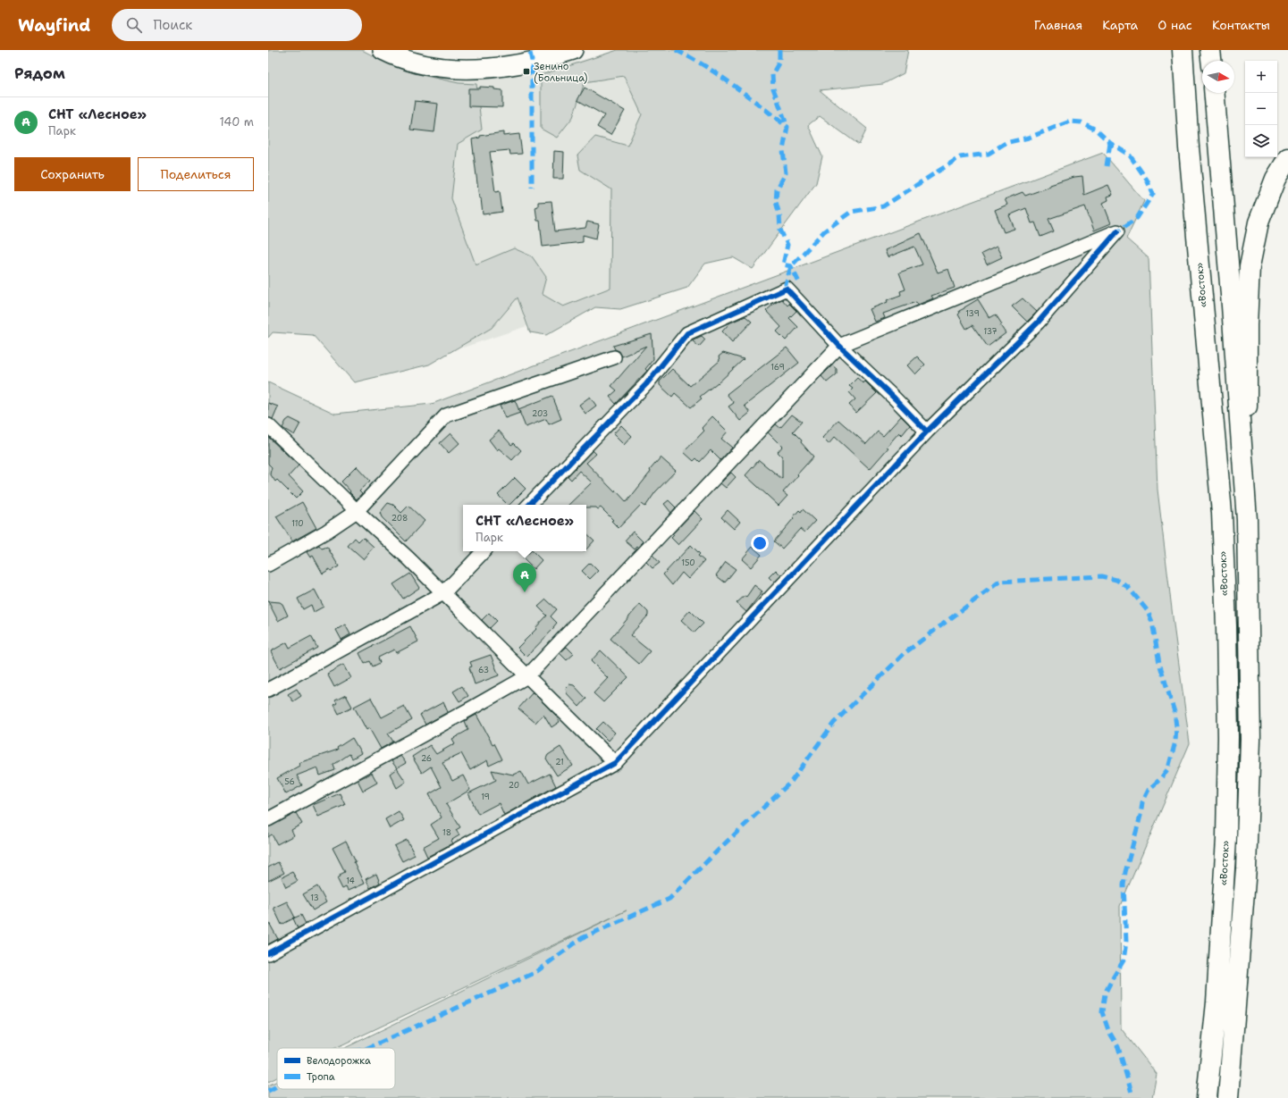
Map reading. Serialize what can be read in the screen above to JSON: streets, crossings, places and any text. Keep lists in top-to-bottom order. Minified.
{"streets":{"main road":["«Восток»"]},"places":{"transit":["Зенино (Больница)"]},"house_numbers":["139","137","169","203","208","110","150","63","26","21","56","20","19","18","14","13"],"legend":["Велодорожка","Тропа"],"north":"right","page":{"header":"Wayfind","search":"Поиск","nav":["Главная","Карта","О нас","Контакты"],"heading":"Рядом","map_buttons":["+","−"],"list":[{"mark":"A","name":"СНТ «Лесное»","note":"Парк","value":"140 m"}],"buttons":["Сохранить","Поделиться"],"popup":["СНТ «Лесное»","Парк"],"pins":"A"}}
